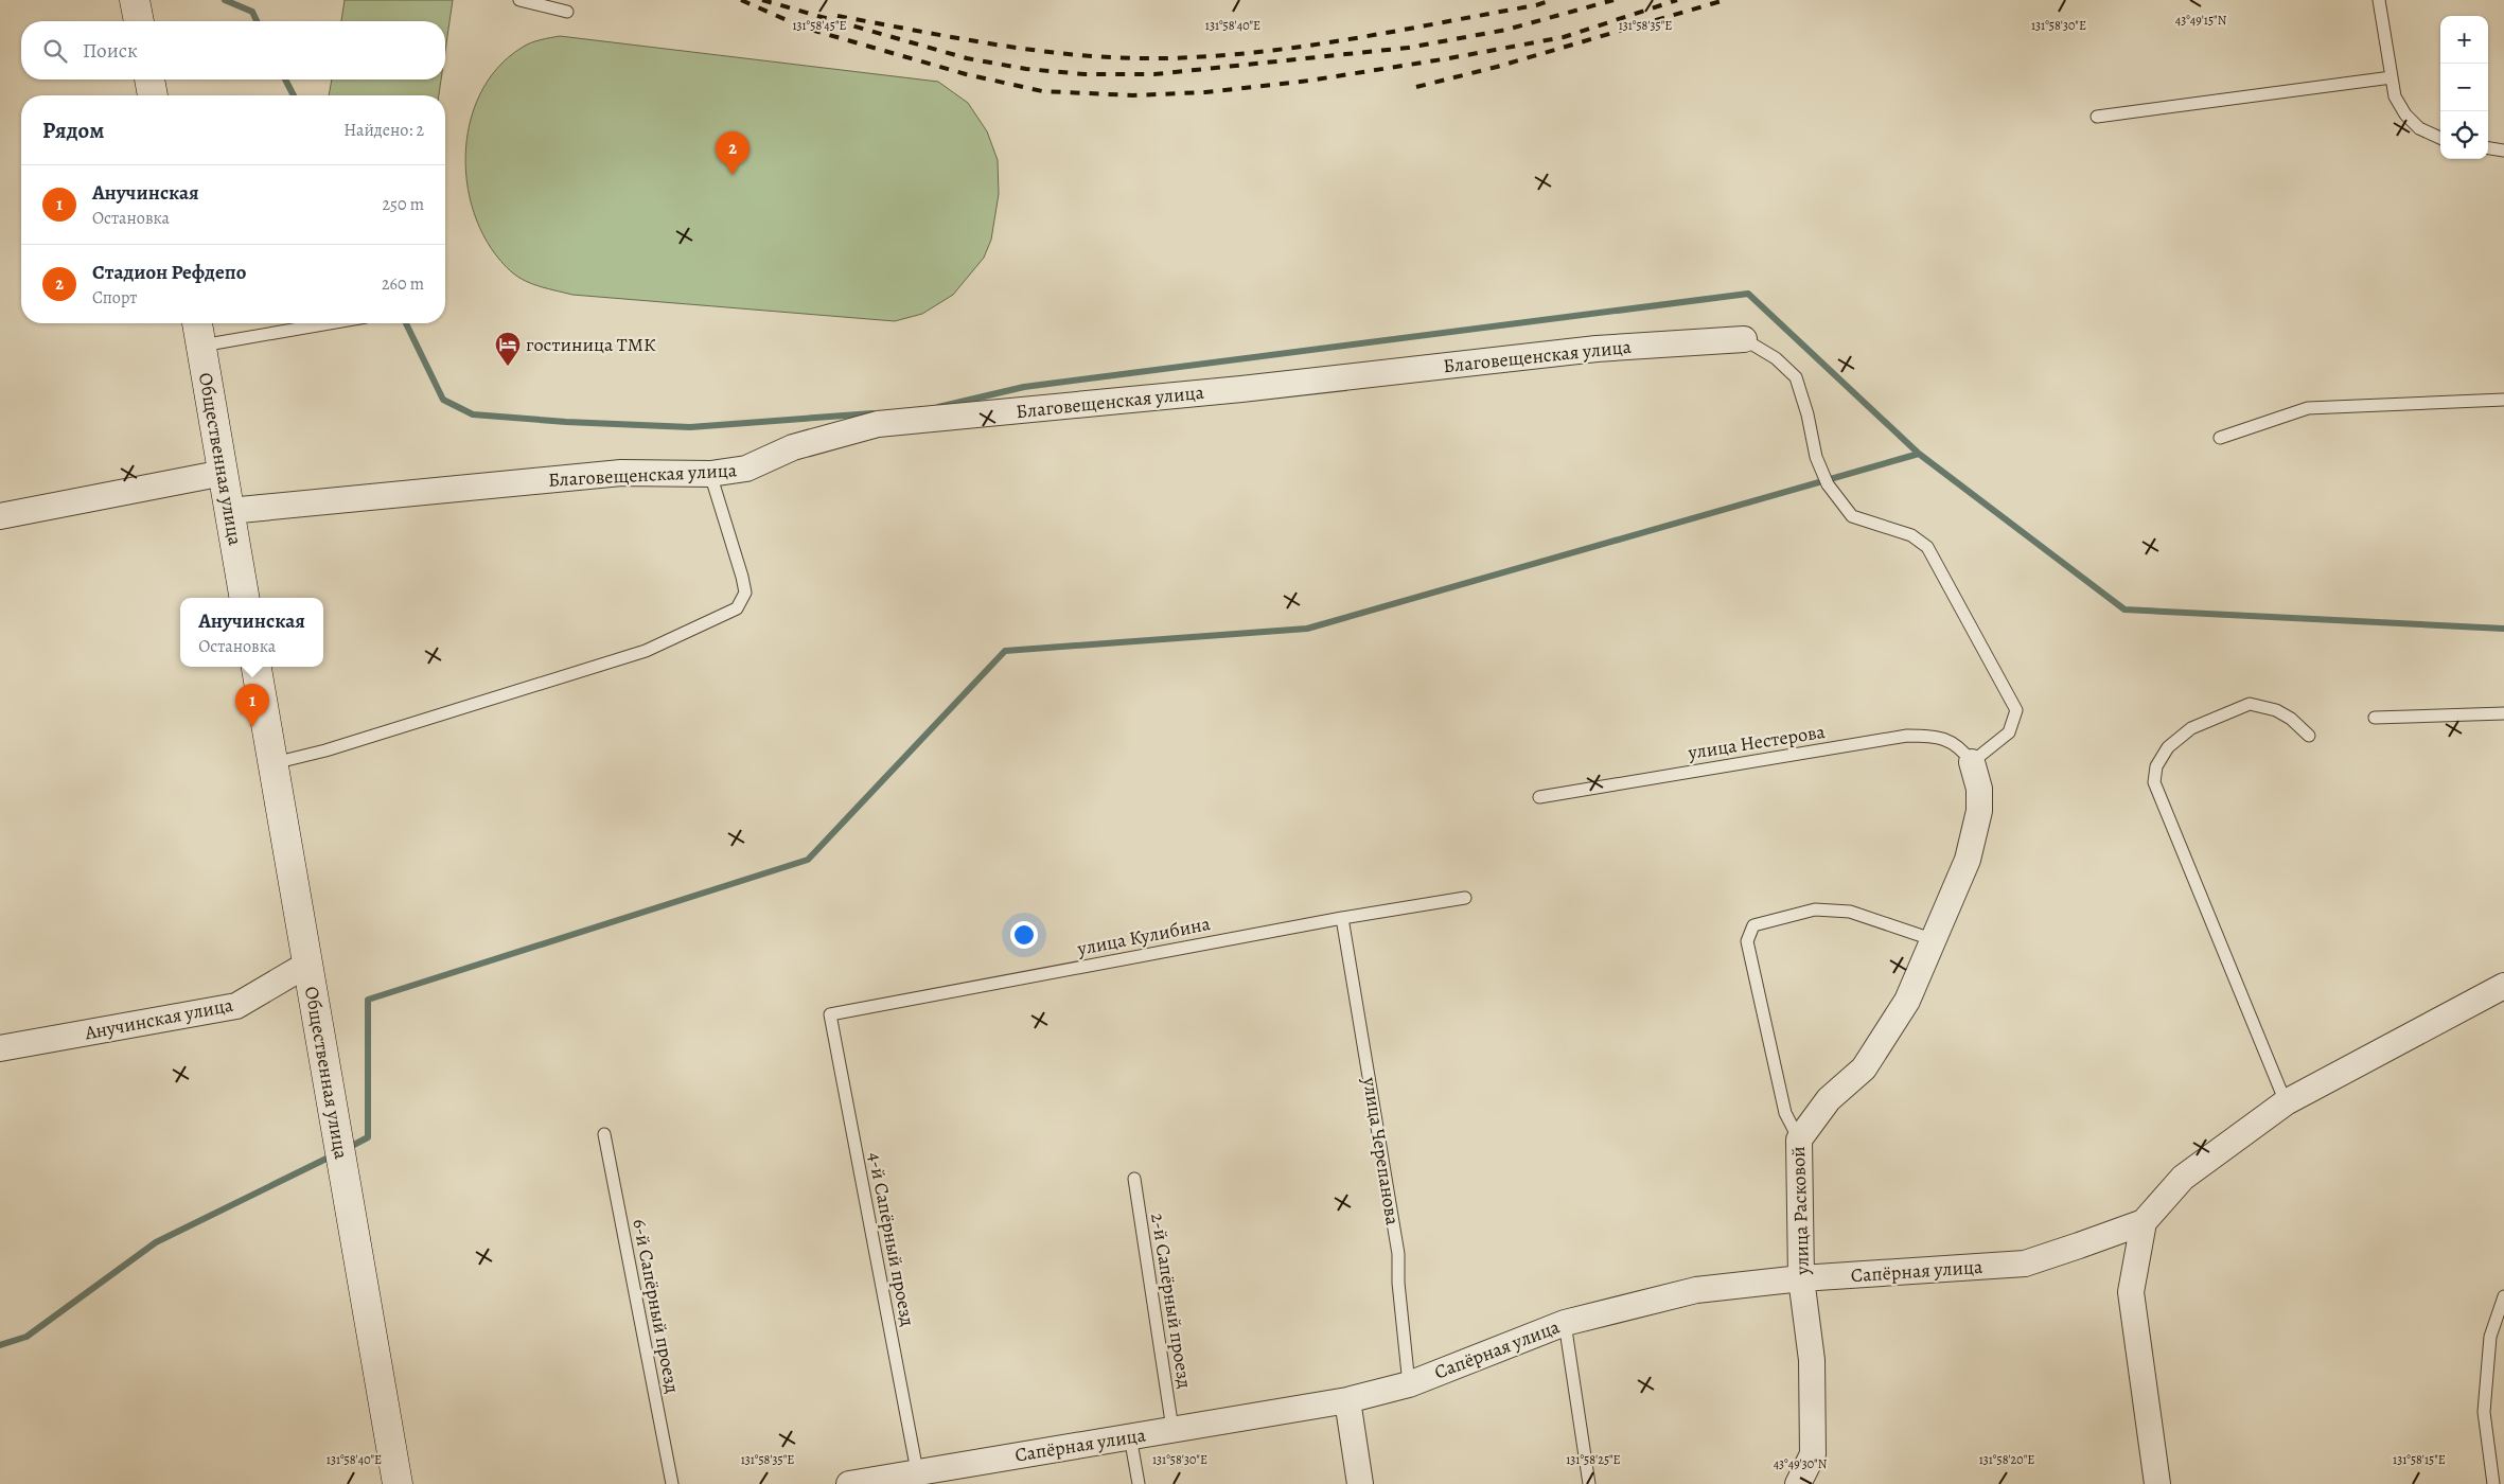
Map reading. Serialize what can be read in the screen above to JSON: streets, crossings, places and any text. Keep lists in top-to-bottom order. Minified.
{"streets":{"main road":["Общественная улица"],"street":["Благовещенская улица","Анучинская улица","улица Расковой","Сапёрная улица"],"lane":["улица Нестерова","улица Кулибина","улица Черепанова","4-й Сапёрный проезд","2-й Сапёрный проезд","6-й Сапёрный проезд"]},"crossings":[["Благовещенская улица","Общественная улица"],["Общественная улица","Анучинская улица"],["улица Кулибина","улица Черепанова"],["улица Кулибина","4-й Сапёрный проезд"],["улица Черепанова","Сапёрная улица"],["улица Расковой","Сапёрная улица"],["4-й Сапёрный проезд","Сапёрная улица"],["Сапёрная улица","2-й Сапёрный проезд"]],"places":{"hotel":["гостиница ТМК"]},"page":{"map_buttons":["+","−"],"search":"Поиск","heading":["Рядом","Найдено: 2"],"pins":["2","1"],"list":[{"mark":"1","name":"Анучинская","note":"Остановка","value":"250 m"},{"mark":"2","name":"Стадион Рефдепо","note":"Спорт","value":"260 m"}],"popup":["Анучинская","Остановка"]},"coordinates":["43°49'15\"N","131°58'45\"E","131°58'40\"E","131°58'35\"E","131°58'30\"E","131°58'25\"E","131°58'20\"E","131°58'15\"E","43°49'30\"N"]}
